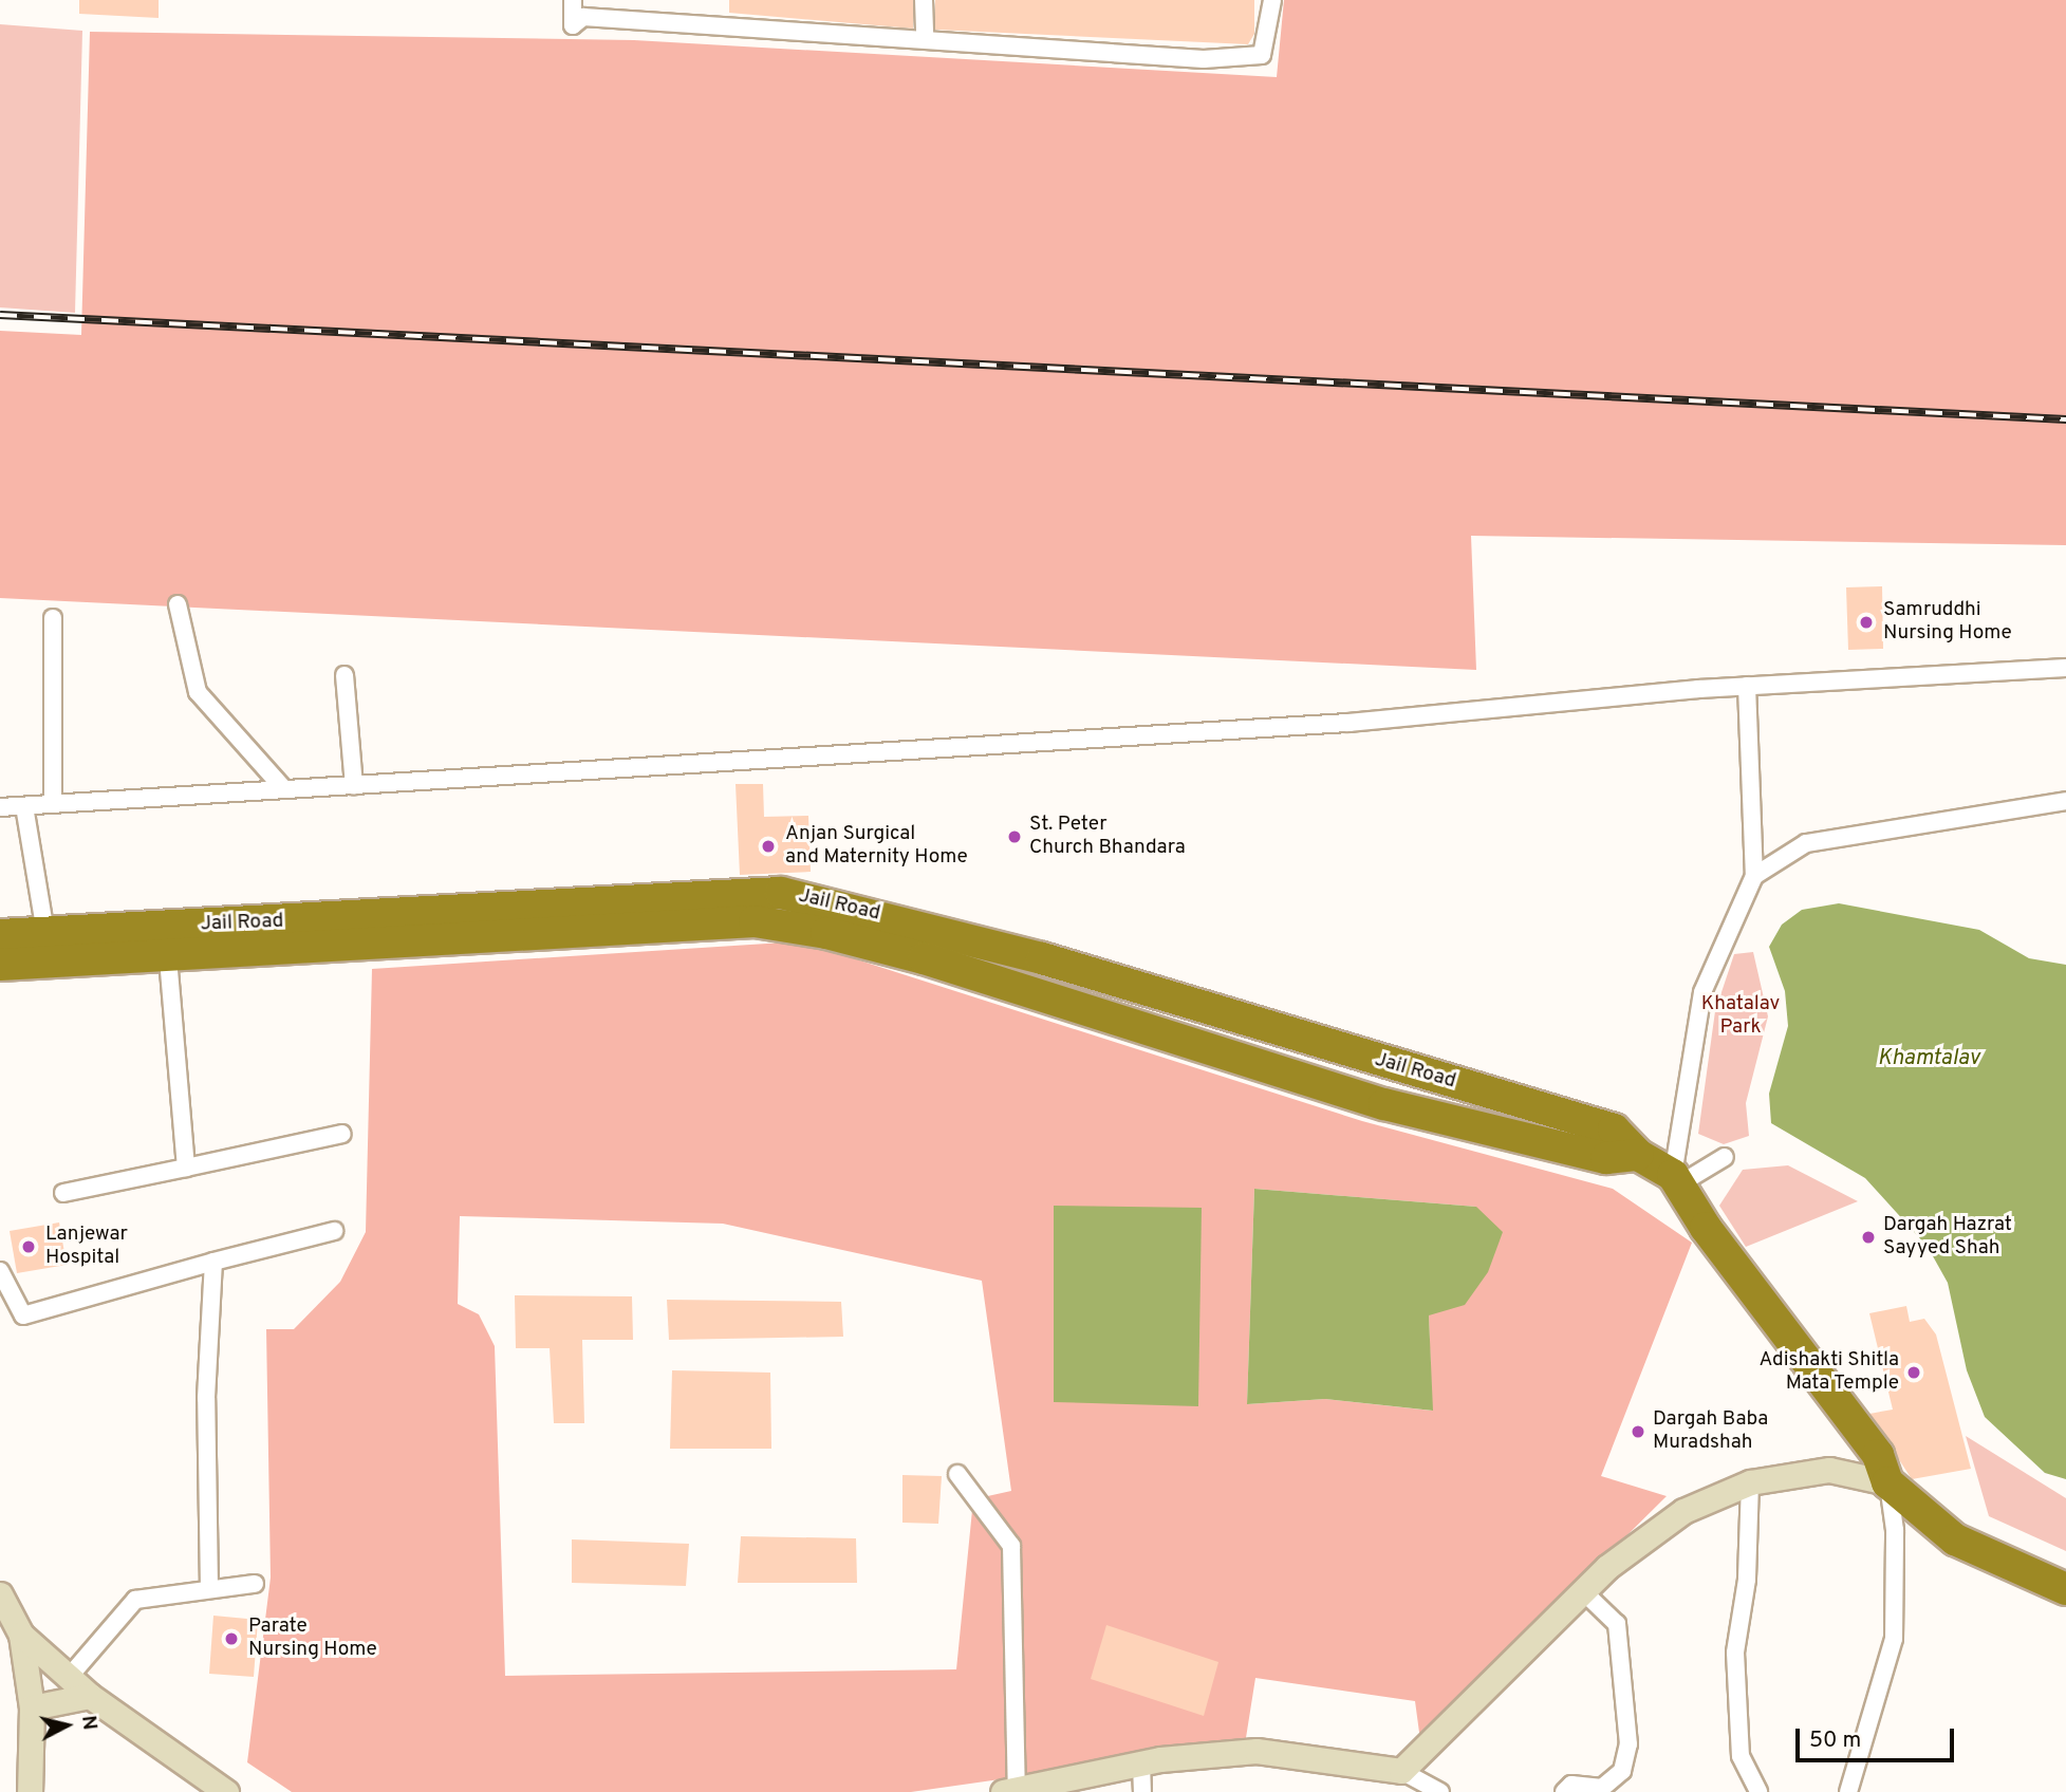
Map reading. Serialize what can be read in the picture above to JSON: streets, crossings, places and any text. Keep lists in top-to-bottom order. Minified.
{"streets":{"highway":["Jail Road"]},"water":["Khamtalav"],"parks":["Khatalav Park"],"places":["Samruddhi Nursing Home","St. Peter Church Bhandara","Anjan Surgical and Maternity Home","Dargah Hazrat Sayyed Shah","Lanjewar Hospital","Adishakti Shitla Mata Temple","Dargah Baba Muradshah","Parate Nursing Home"],"scale_bar":"50 m","north":"right"}
